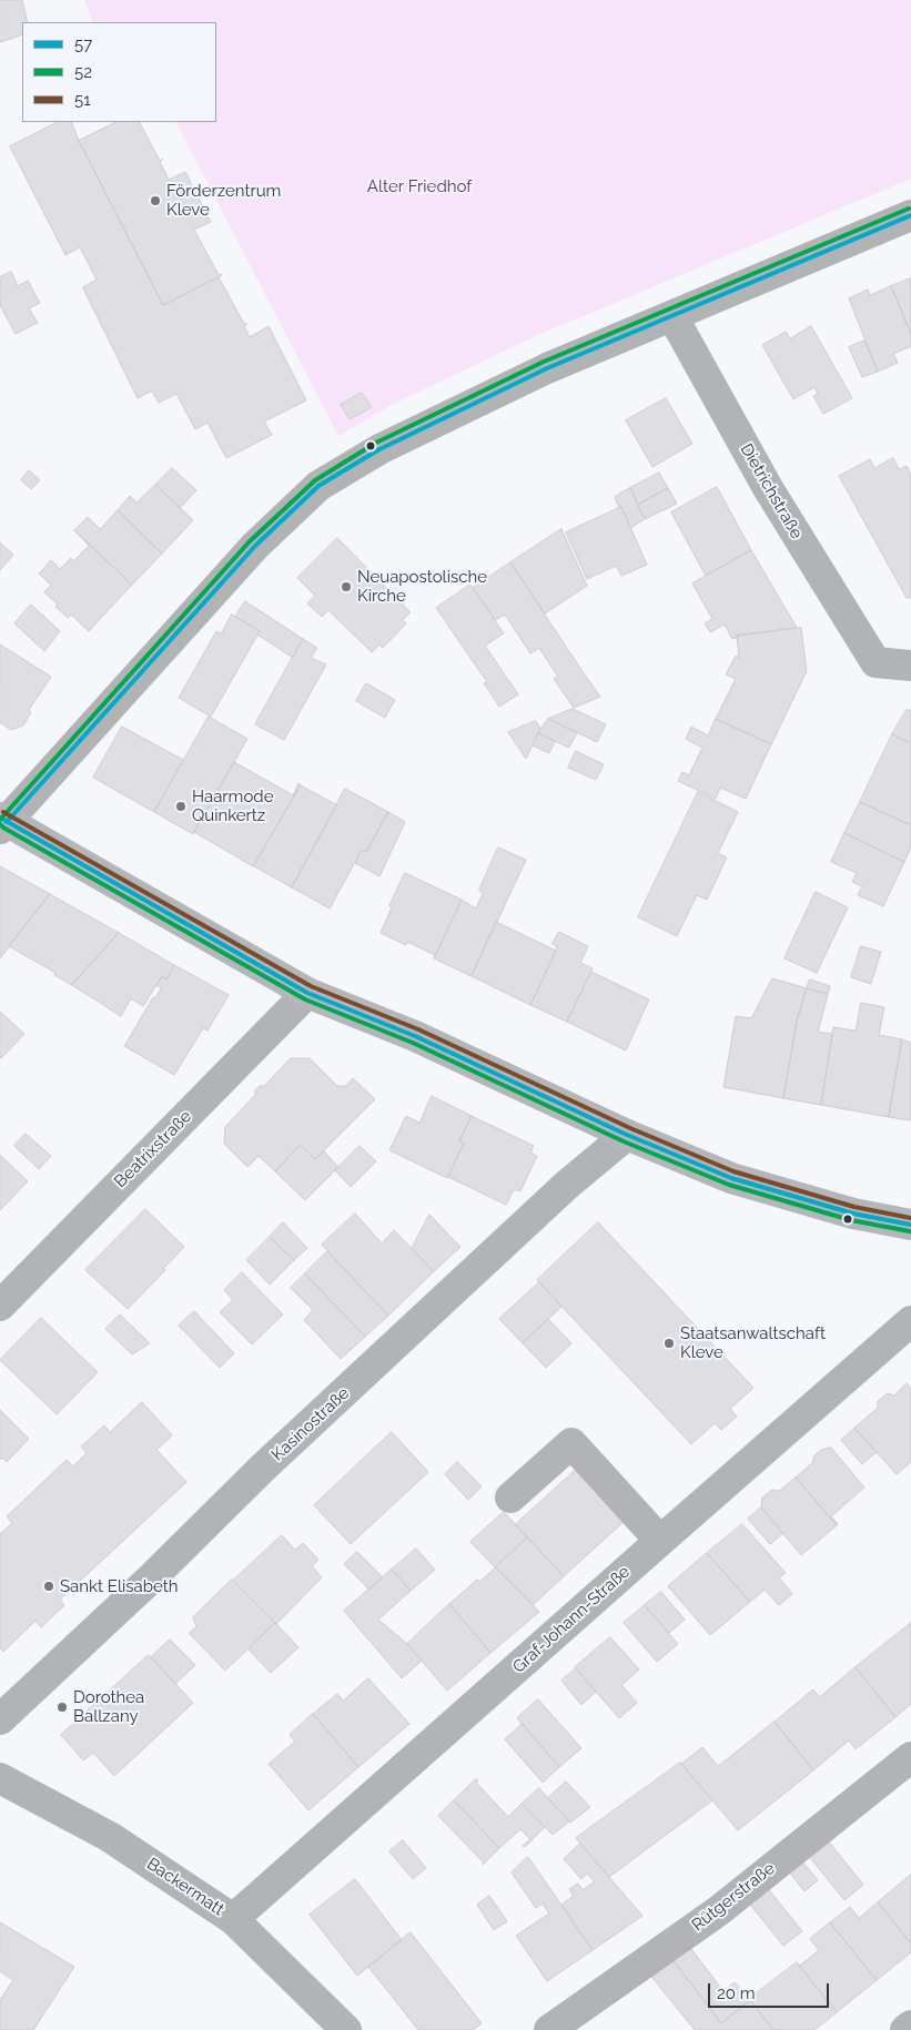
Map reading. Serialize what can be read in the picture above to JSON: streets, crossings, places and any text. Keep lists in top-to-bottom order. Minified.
{"streets":{"street":["Dietrichstraße","Beatrixstraße","Kasinostraße","Graf-Johann-Straße","Backermatt","Rütgerstraße"]},"crossings":[["Graf-Johann-Straße","Backermatt"]],"parks":["Alter Friedhof"],"places":["Förderzentrum Kleve","Neuapostolische Kirche","Haarmode Quinkertz","Staatsanwaltschaft Kleve","Sankt Elisabeth","Dorothea Ballzany"],"lines":["transit line 52","transit line 57","transit line 51"],"legend":["57","52","51"],"scale_bar":"20 m"}
